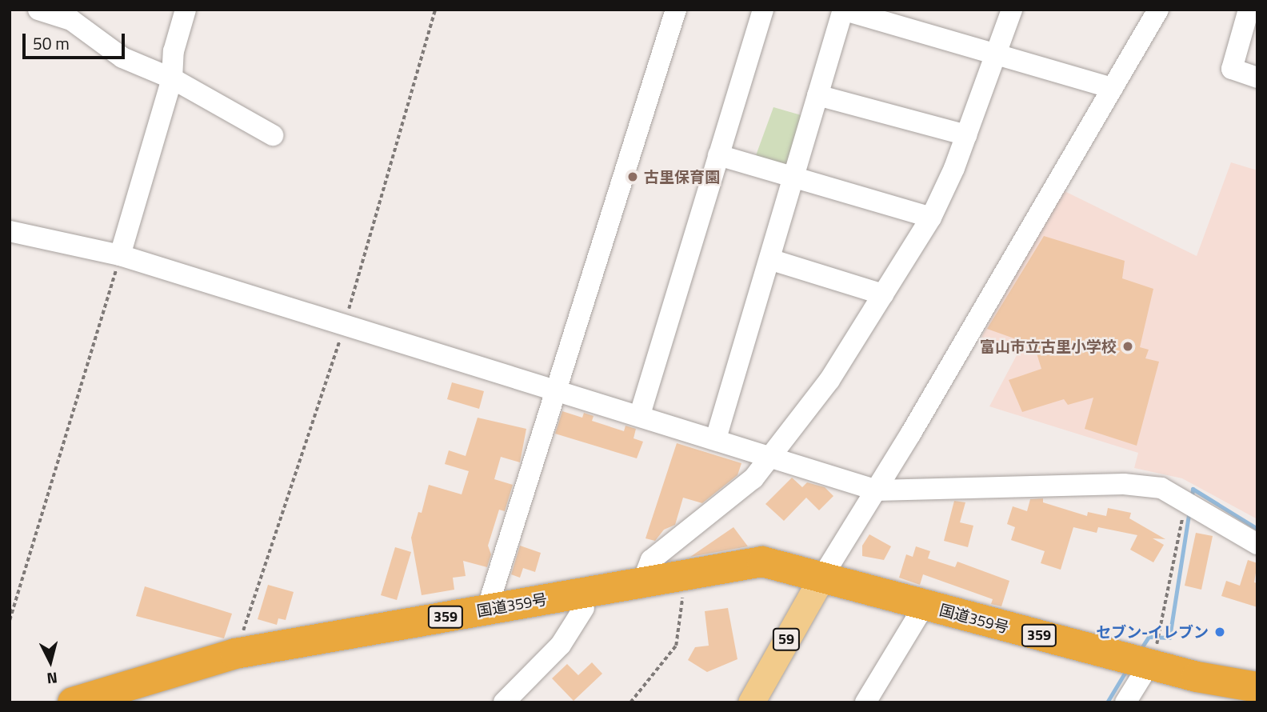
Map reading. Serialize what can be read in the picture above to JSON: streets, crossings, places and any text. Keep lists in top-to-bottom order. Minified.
{"streets":{"highway":["国道359号","359"],"main road":["59"]},"crossings":[["国道359号","59"]],"places":["古里保育園","富山市立古里小学校","セブン-イレブン"],"scale_bar":"50 m","north":"bottom"}
